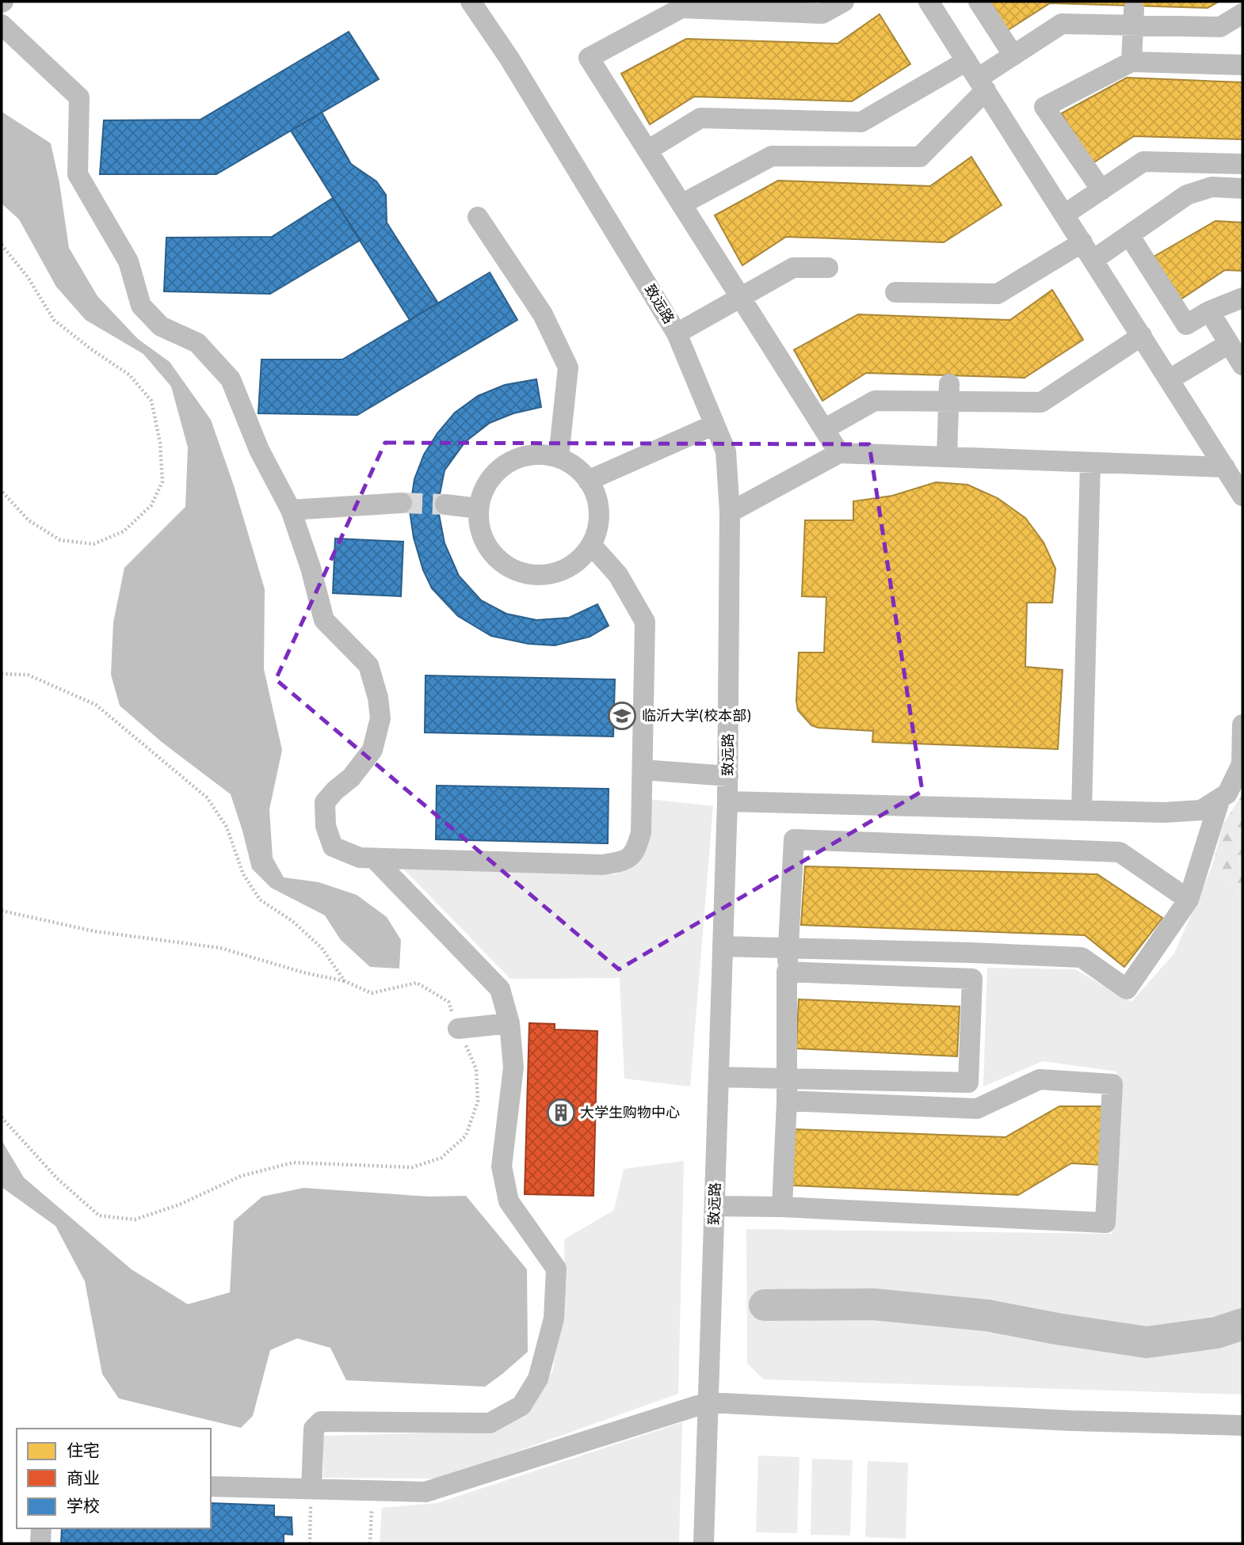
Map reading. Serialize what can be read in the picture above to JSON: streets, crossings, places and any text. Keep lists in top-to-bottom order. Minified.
{"streets":{"street":["致远路"]},"places":{"school or university":["临沂大学(校本部)"],"building":["大学生购物中心"]},"legend":["住宅","商业","学校"]}
